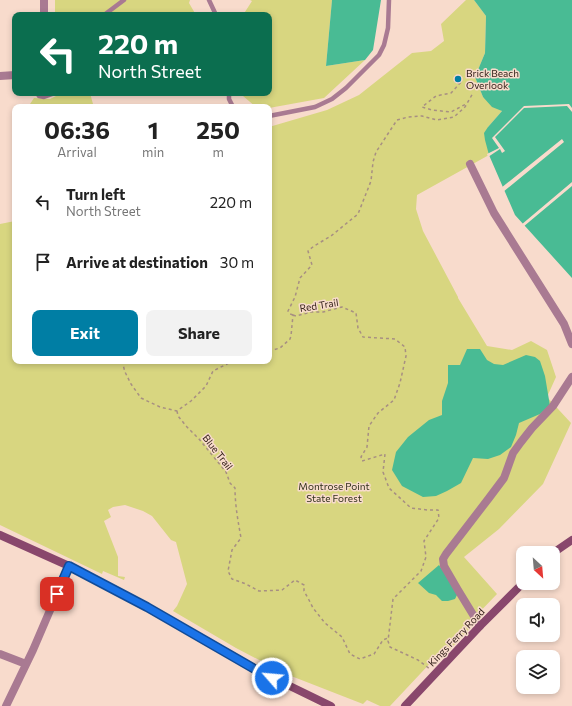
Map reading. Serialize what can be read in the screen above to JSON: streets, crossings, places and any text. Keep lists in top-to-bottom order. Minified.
{"streets":{"street":["Kings Ferry Road"],"path":["Red Trail","Blue Trail"]},"crossings":[["Red Trail","Blue Trail"]],"parks":["Montrose Point State Forest"],"places":["Brick Beach Overlook"],"north":"bottom right","page":{"turn":["220 m","North Street"],"eta":["06:36","Arrival","1","min","250","m"],"list":[{"name":"Turn left","note":"North Street","value":"220 m"},{"name":"Arrive at destination","value":"30 m"}],"buttons":["Exit","Share"]}}
